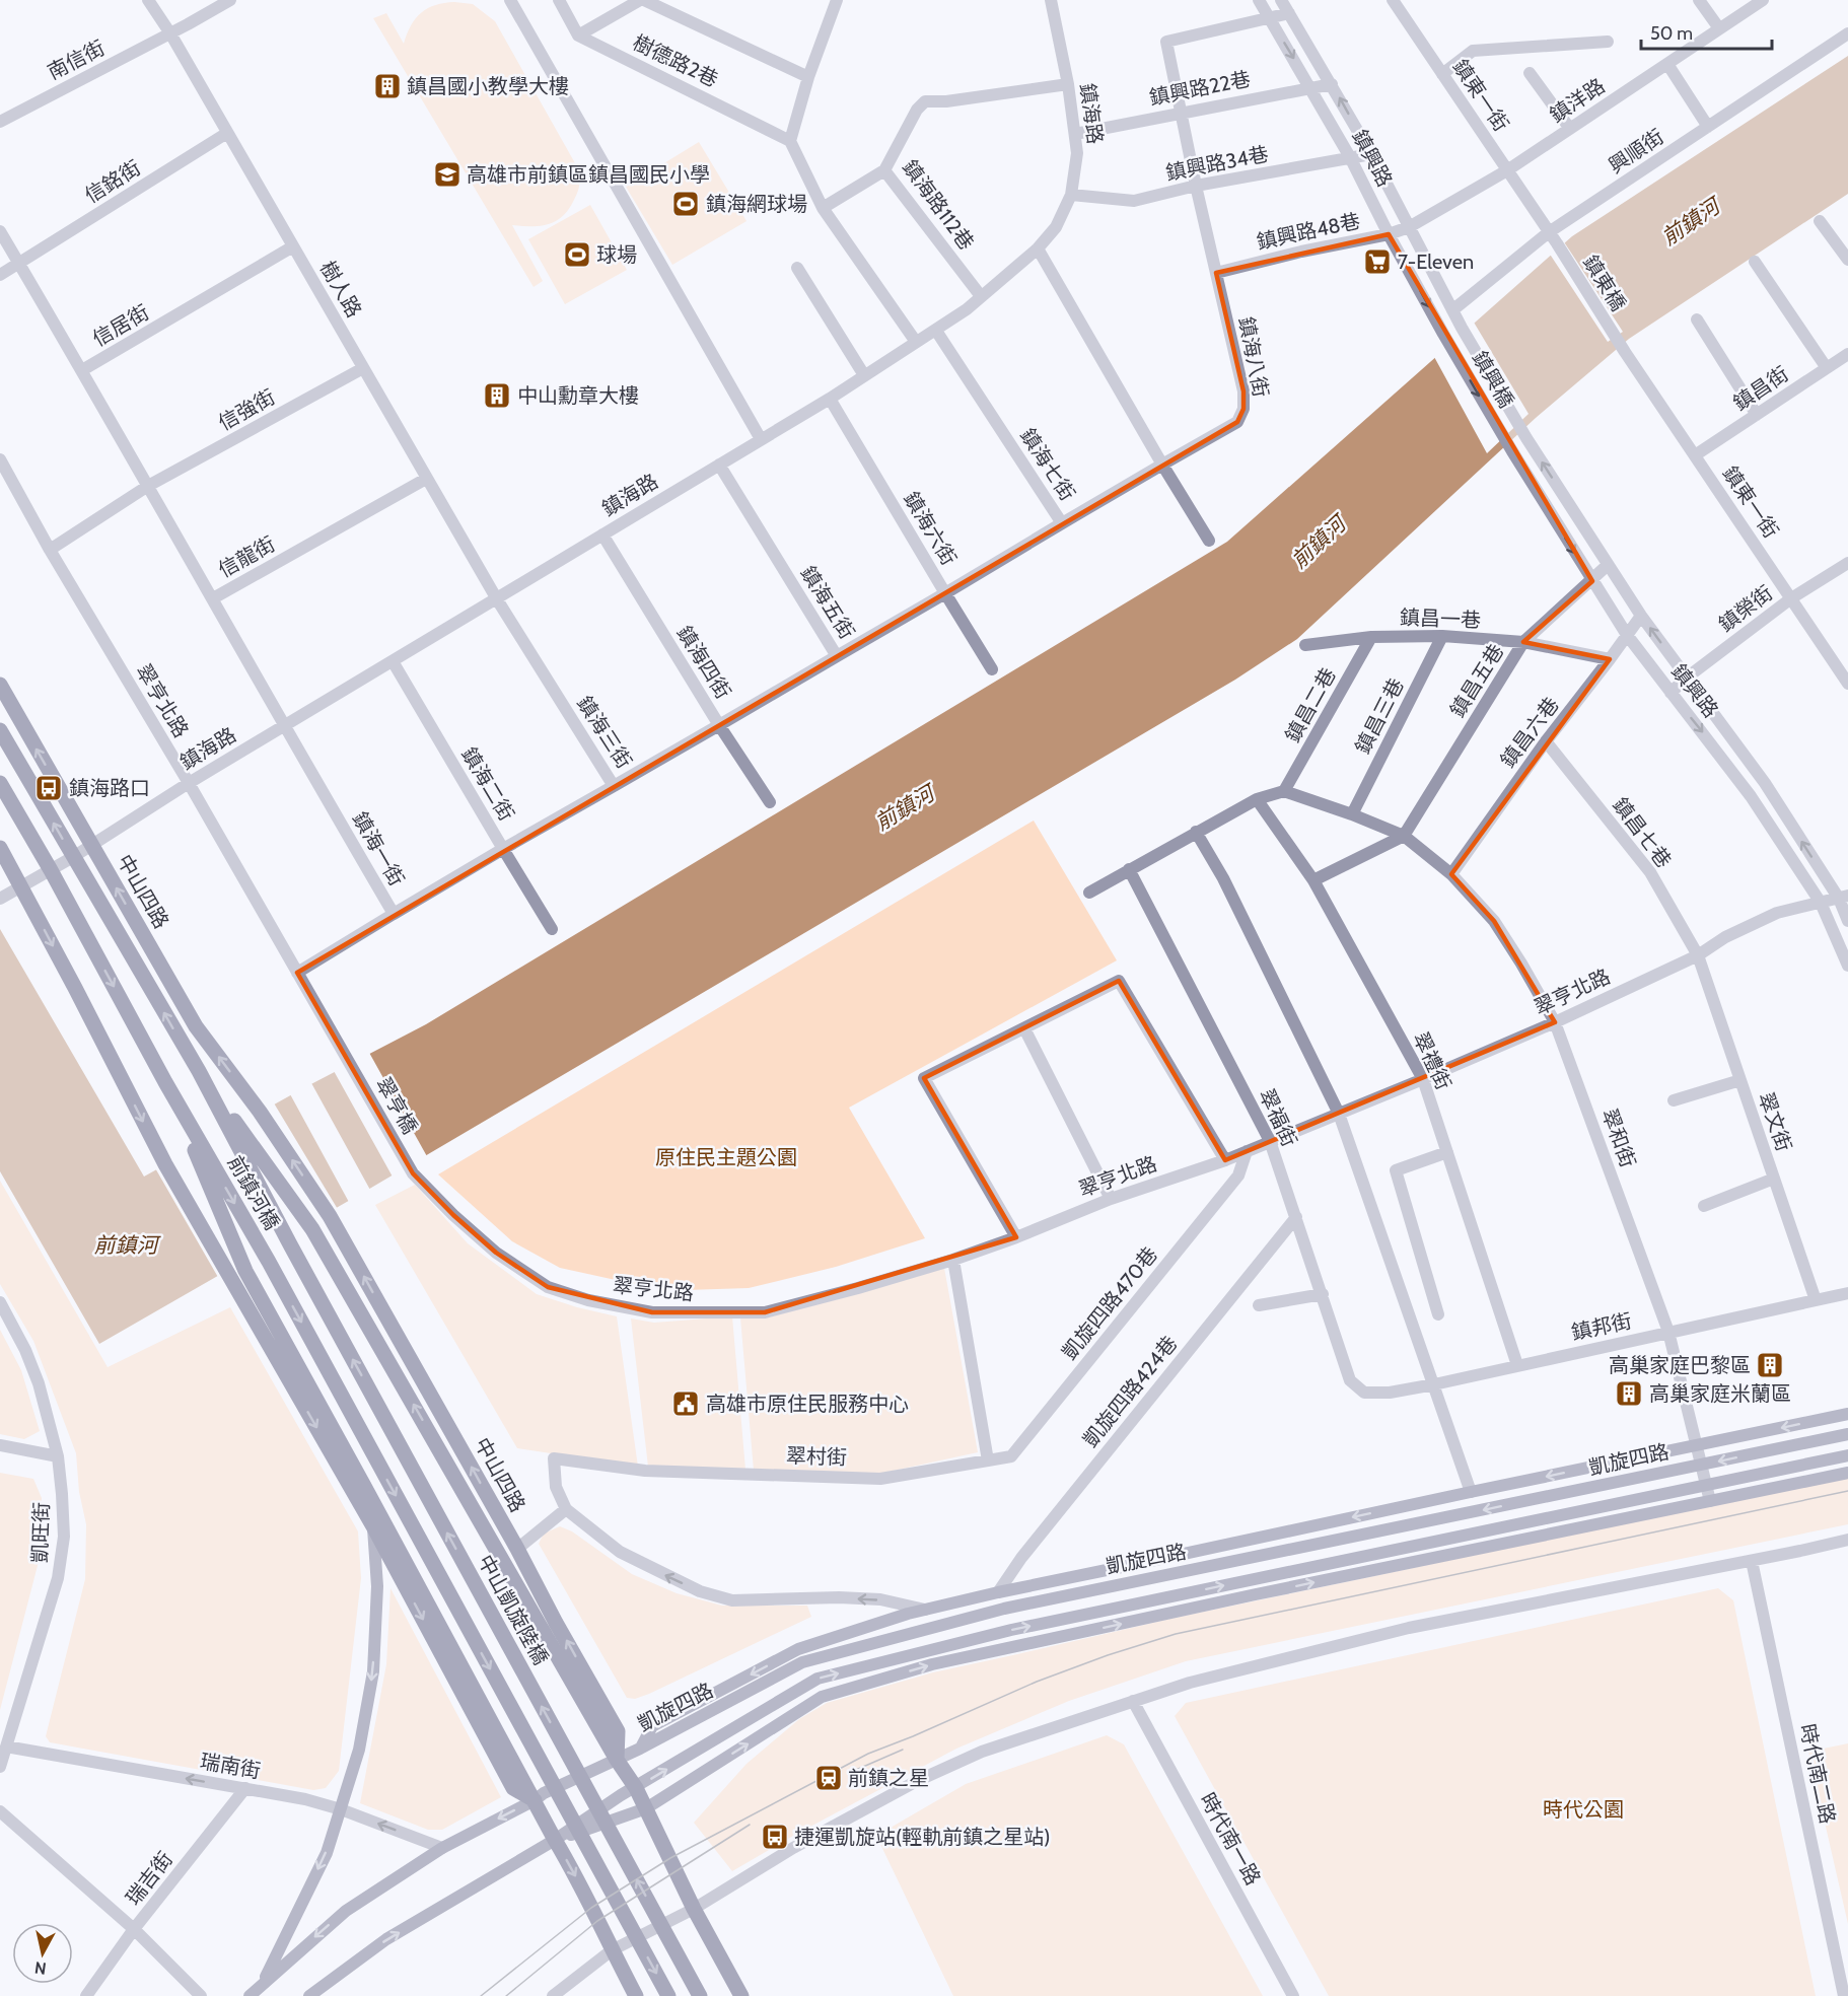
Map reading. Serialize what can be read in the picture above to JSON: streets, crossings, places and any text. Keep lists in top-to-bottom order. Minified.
{"streets":{"main road":["中山四路","前鎮河橋","中山凱旋陸橋"],"street":["南信街","樹德路2巷","鎮興路22巷","鎮東一街","鎮洋路","鎮海路","興順街","鎮興路","鎮興路34巷","信銘街","鎮海路112巷","鎮興路48巷","鎮東橋","樹人路","信居街","鎮海八街","鎮興橋","鎮昌街","信強街","鎮海七街","鎮海六街","信龍街","鎮海五街","鎮榮街","鎮昌一巷","鎮海四街","鎮昌五巷","翠亨北路","鎮昌二巷","鎮昌三巷","鎮海三街","鎮昌六巷","鎮海二街","鎮昌七巷","鎮海一街","翠禮街","翠亨橋","翠福街","翠文街","翠和街","凱旋四路470巷","鎮邦街","凱旋四路424巷","翠村街","凱旋四路","凱旺街","瑞南街","時代南二路","時代南一路","瑞吉街"]},"crossings":[["南信街","樹人路"],["鎮興路22巷","鎮海路"],["鎮興路22巷","鎮興路"],["鎮興路22巷","鎮海八街"],["鎮東一街","鎮洋路"],["鎮東一街","興順街"],["鎮東一街","鎮東橋"],["鎮東一街","鎮昌街"],["鎮東一街","鎮榮街"],["鎮洋路","鎮興路"],["鎮洋路","鎮興路48巷"],["鎮海路","鎮興路34巷"],["鎮海路","鎮海路112巷"],["鎮海路","樹人路"],["鎮海路","鎮海七街"],["鎮海路","鎮海六街"],["鎮海路","信龍街"],["鎮海路","鎮海五街"],["鎮海路","鎮海四街"],["鎮海路","翠亨北路"],["鎮海路","鎮海三街"],["鎮海路","鎮海二街"],["鎮海路","鎮海一街"],["鎮海路","中山四路"],["興順街","鎮興路"],["鎮興路","鎮興路34巷"],["鎮興路","鎮興路48巷"],["鎮興路","鎮海八街"],["鎮興路","鎮興橋"],["鎮興路","鎮榮街"],["鎮興路","鎮昌五巷"],["鎮興路","翠亨北路"],["鎮興路","鎮昌六巷"],["鎮興路34巷","鎮海八街"],["信銘街","樹人路"],["鎮興路48巷","鎮海八街"],["樹人路","信居街"],["樹人路","信強街"],["樹人路","信龍街"],["樹人路","鎮海三街"],["信居街","信強街"],["鎮海八街","鎮海七街"],["信強街","翠亨北路"],["鎮海七街","鎮海六街"],["鎮海六街","鎮海五街"],["信龍街","鎮海一街"],["鎮海五街","鎮海四街"],["鎮昌一巷","鎮昌五巷"],["鎮昌一巷","鎮昌二巷"],["鎮昌一巷","鎮昌三巷"],["鎮昌一巷","鎮昌六巷"],["鎮海四街","鎮海三街"],["鎮昌五巷","翠和街"],["翠亨北路","鎮昌七巷"],["翠亨北路","翠禮街"],["翠亨北路","翠亨橋"],["翠亨北路","翠福街"],["翠亨北路","翠文街"],["翠亨北路","翠和街"],["翠亨北路","凱旋四路470巷"],["鎮昌二巷","翠和街"],["鎮昌三巷","翠和街"],["鎮海三街","鎮海二街"],["鎮昌六巷","鎮昌七巷"],["鎮昌六巷","翠和街"],["鎮海二街","鎮海一街"],["鎮昌七巷","翠文街"],["中山四路","前鎮河橋"],["中山四路","凱旋四路"],["翠禮街","鎮邦街"],["翠福街","鎮邦街"],["翠福街","凱旋四路424巷"],["翠文街","鎮邦街"],["翠和街","鎮邦街"],["翠和街","凱旋四路"],["前鎮河橋","中山凱旋陸橋"],["凱旋四路470巷","翠村街"],["凱旋四路424巷","凱旋四路"],["凱旺街","瑞南街"],["瑞南街","瑞吉街"]],"one_way":["瑞南街"],"water":["前鎮河"],"parks":["原住民主題公園","時代公園"],"places":{"building":["鎮昌國小教學大樓","中山勳章大樓","高巢家庭巴黎區","高巢家庭米蘭區"],"school or university":["高雄市前鎮區鎮昌國民小學"],"sports":["鎮海網球場","球場"],"supermarket":["7-Eleven"],"bus stop":["鎮海路口","捷運凱旋站(輕軌前鎮之星站)"],"public building":["高雄市原住民服務中心"],"station":["前鎮之星"]},"scale_bar":"50 m","north":"bottom"}
